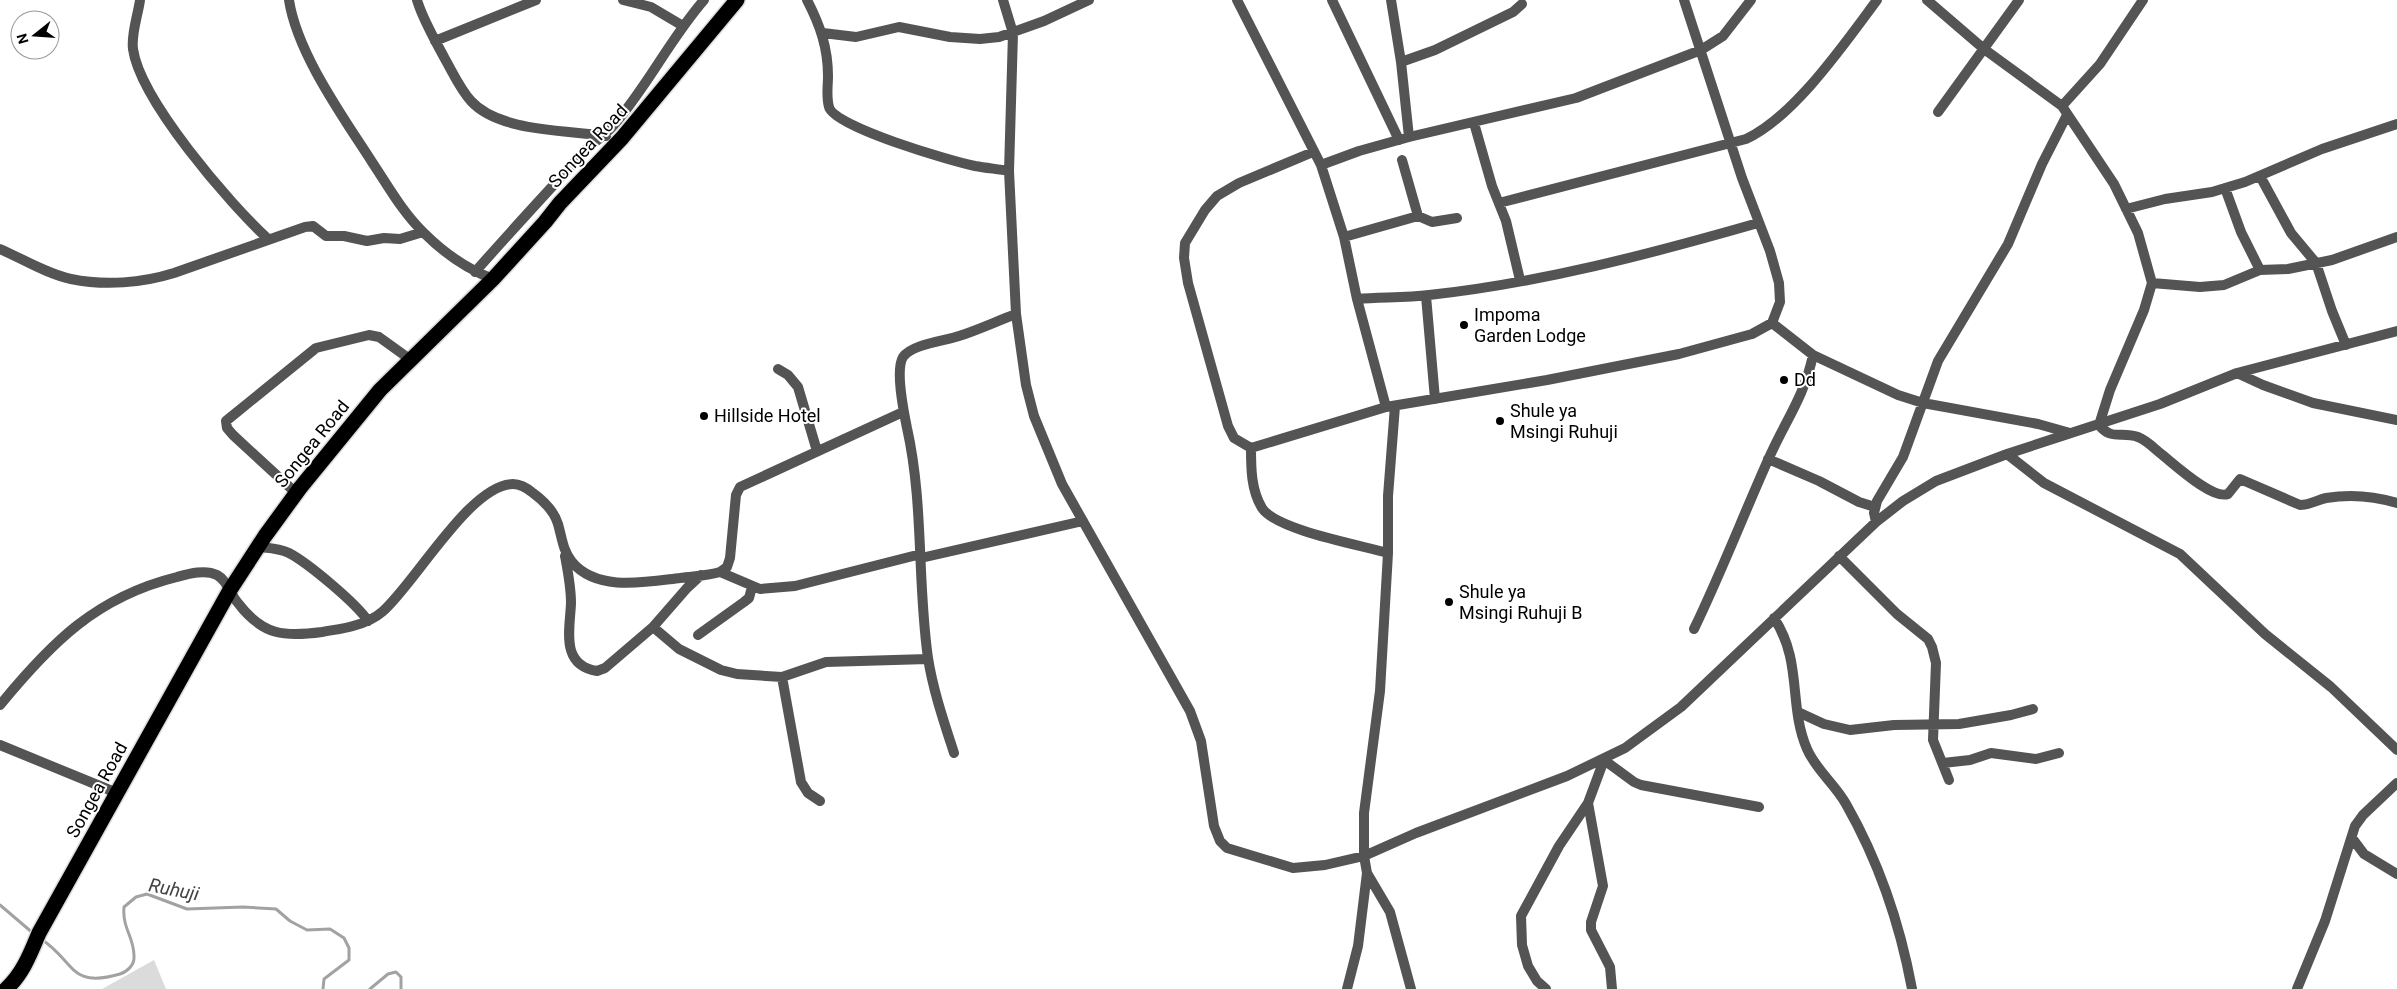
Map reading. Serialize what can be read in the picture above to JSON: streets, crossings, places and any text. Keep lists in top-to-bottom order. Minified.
{"streets":{"highway":["Songea Road"]},"water":["Ruhuji"],"places":["Impoma Garden Lodge","Dd","Hillside Hotel","Shule ya Msingi Ruhuji","Shule ya Msingi Ruhuji B"],"north":"left"}
